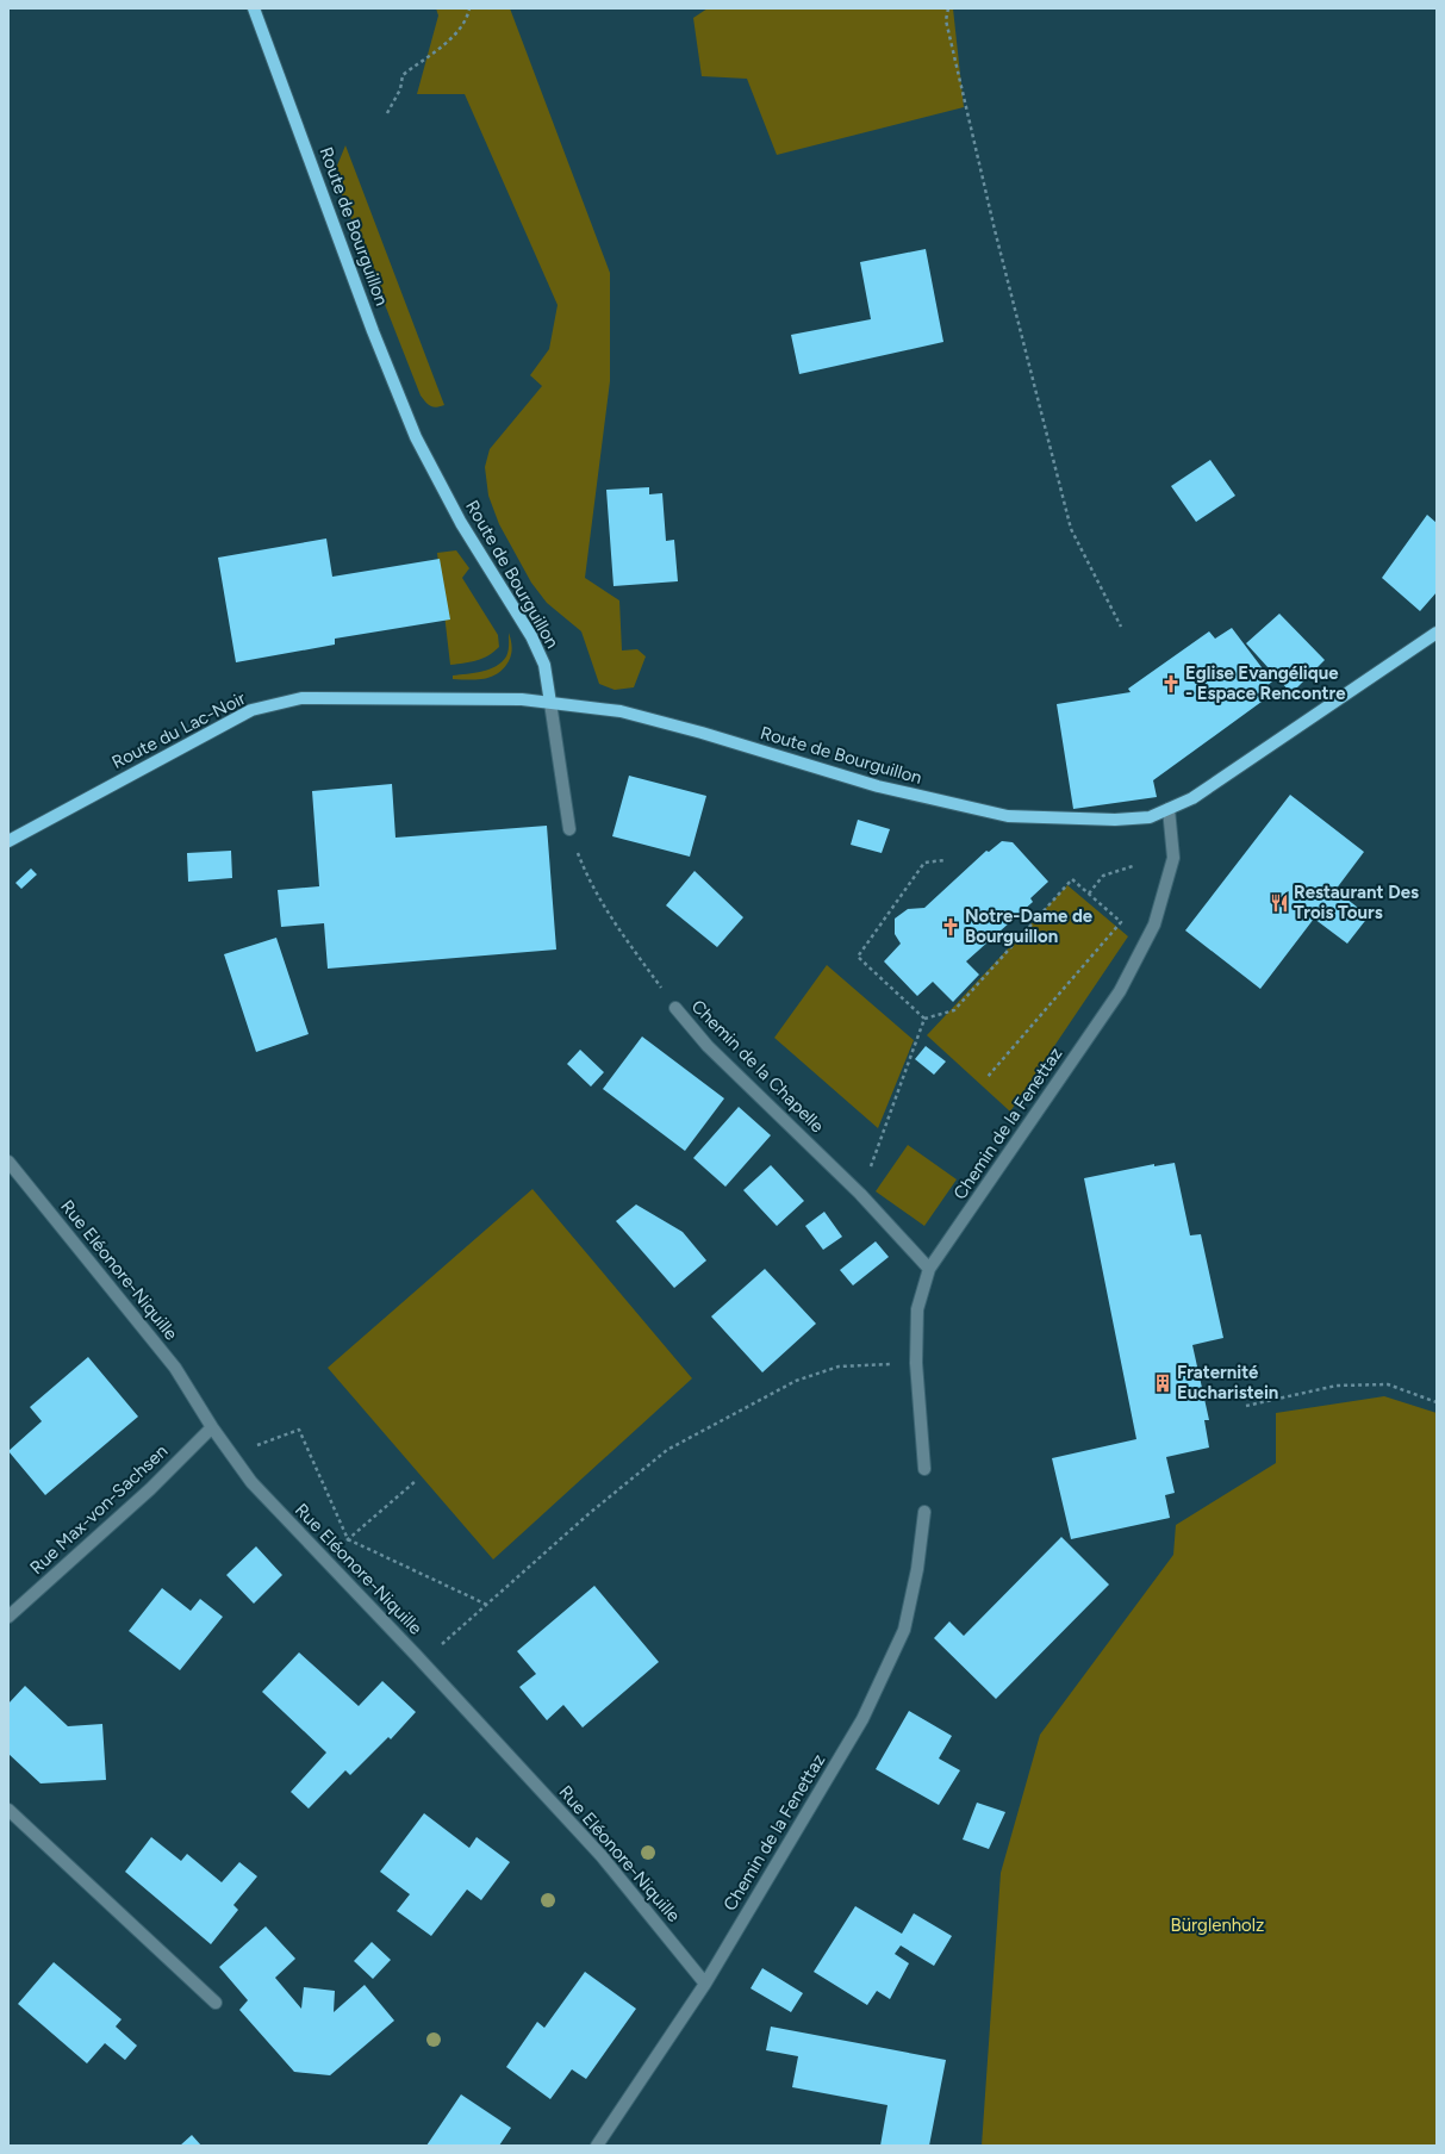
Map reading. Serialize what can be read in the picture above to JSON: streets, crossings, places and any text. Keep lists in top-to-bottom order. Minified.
{"streets":{"main road":["Route de Bourguillon","Route du Lac-Noir"],"street":["Chemin de la Chapelle","Chemin de la Fenettaz","Rue Eléonore-Niquille","Rue Max-von-Sachsen"]},"crossings":[["Route de Bourguillon","Route du Lac-Noir"],["Route de Bourguillon","Chemin de la Fenettaz"],["Chemin de la Chapelle","Chemin de la Fenettaz"],["Chemin de la Fenettaz","Rue Eléonore-Niquille"],["Rue Eléonore-Niquille","Rue Max-von-Sachsen"]],"parks":["Bürglenholz"],"places":{"church":["Eglise Evangélique - Espace Rencontre","Notre-Dame de Bourguillon"],"restaurant":["Restaurant Des Trois Tours"],"building":["Fraternité Eucharistein"]}}
